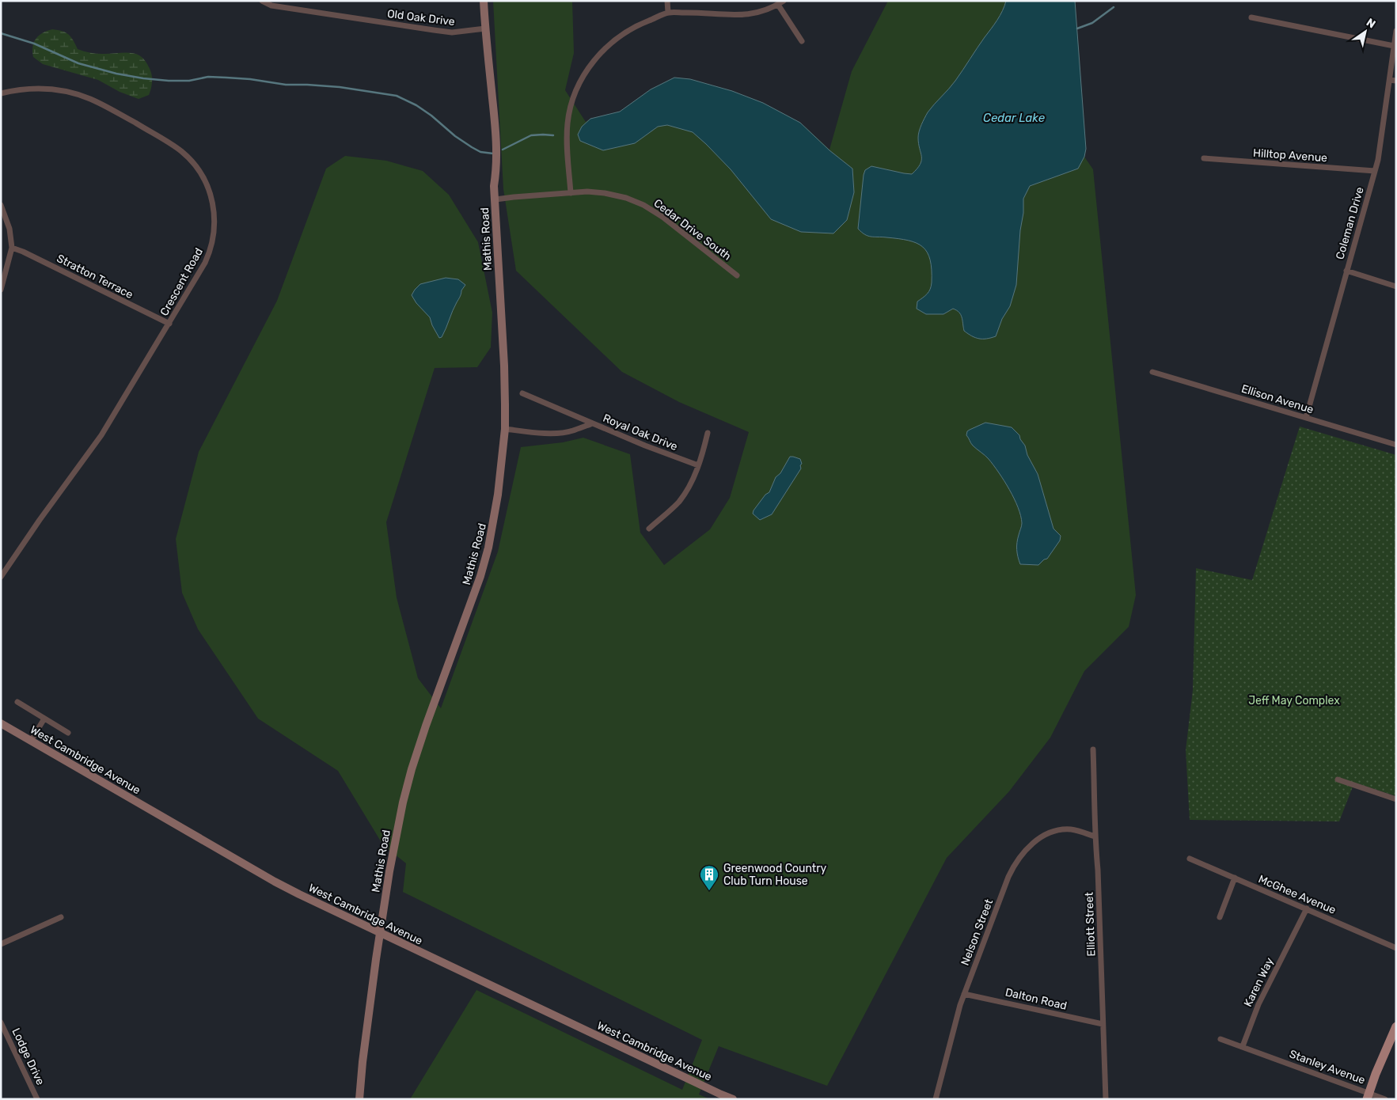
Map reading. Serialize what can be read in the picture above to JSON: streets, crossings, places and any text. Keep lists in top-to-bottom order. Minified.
{"streets":{"street":["Old Oak Drive","Hilltop Avenue","Coleman Drive","Cedar Drive South","Mathis Road","Stratton Terrace","Crescent Road","Ellison Avenue","Royal Oak Drive","West Cambridge Avenue","McGhee Avenue","Elliott Street","Nelson Street","Karen Way","Dalton Road","Lodge Drive","Stanley Avenue"]},"crossings":[["Old Oak Drive","Mathis Road"],["Hilltop Avenue","Coleman Drive"],["Coleman Drive","Ellison Avenue"],["Cedar Drive South","Mathis Road"],["Mathis Road","Royal Oak Drive"],["Mathis Road","West Cambridge Avenue"],["Stratton Terrace","Crescent Road"],["McGhee Avenue","Karen Way"],["Elliott Street","Nelson Street"],["Elliott Street","Dalton Road"],["Nelson Street","Dalton Road"],["Karen Way","Stanley Avenue"]],"water":["Cedar Lake"],"parks":["Jeff May Complex"],"places":{"building":["Greenwood Country Club Turn House"]},"north":"top right"}
